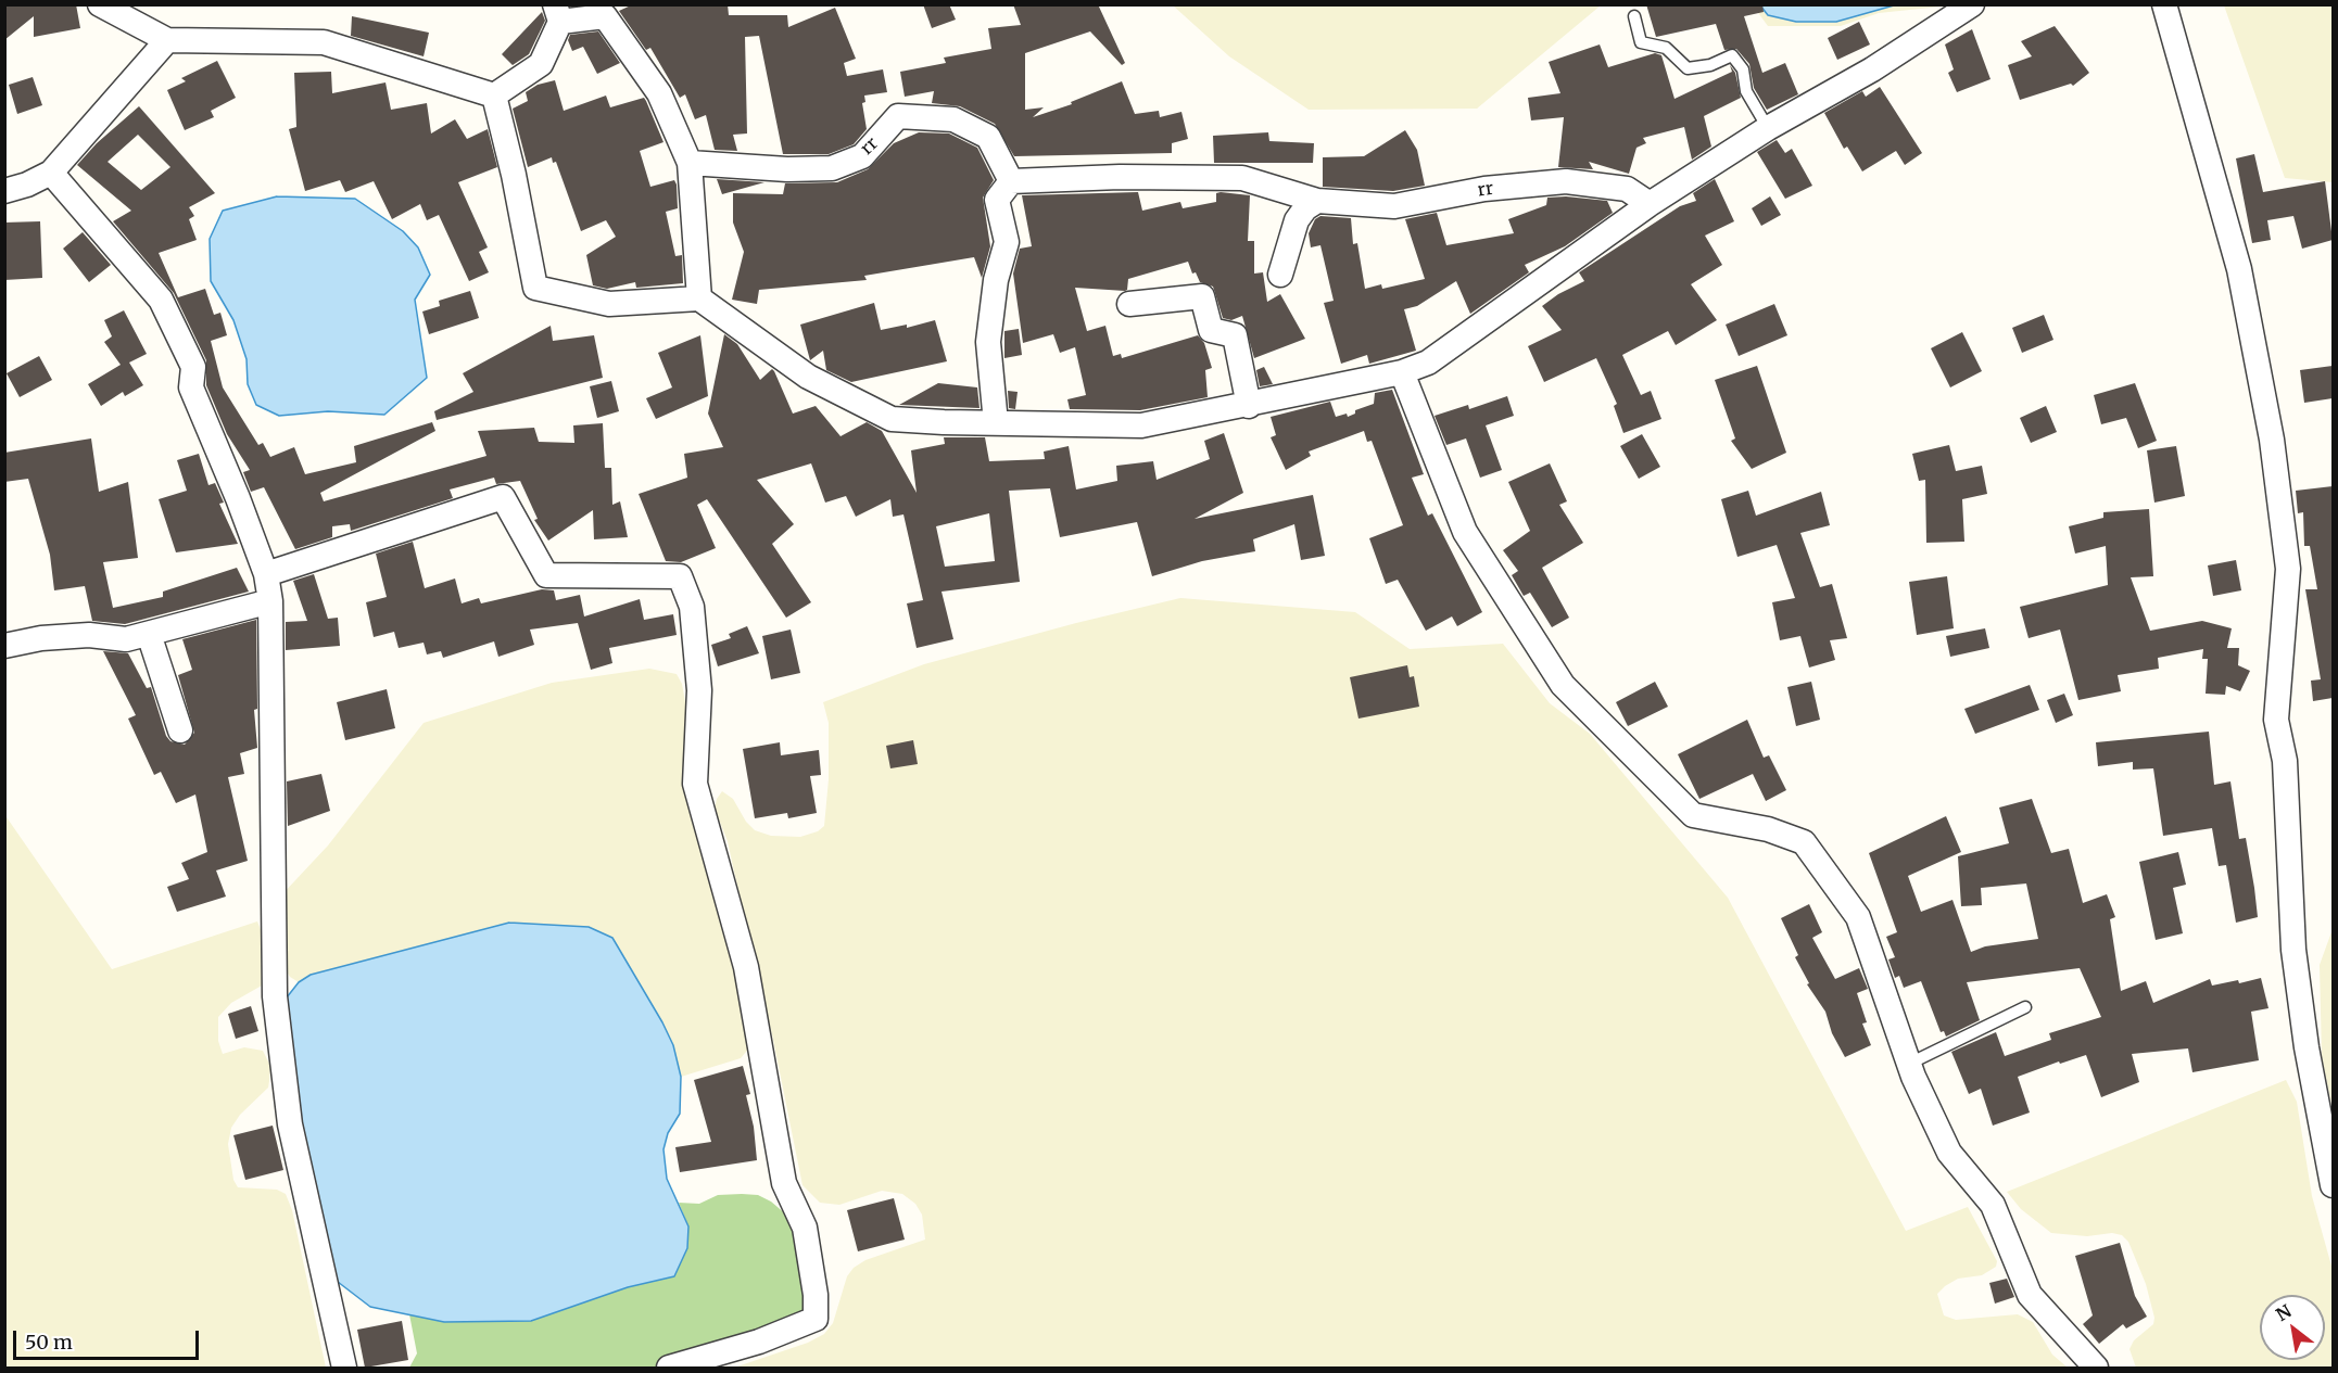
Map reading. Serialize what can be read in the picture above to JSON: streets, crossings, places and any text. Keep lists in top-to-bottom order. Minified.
{"streets":{"street":["rr"]},"scale_bar":"50 m","north":"top left"}
